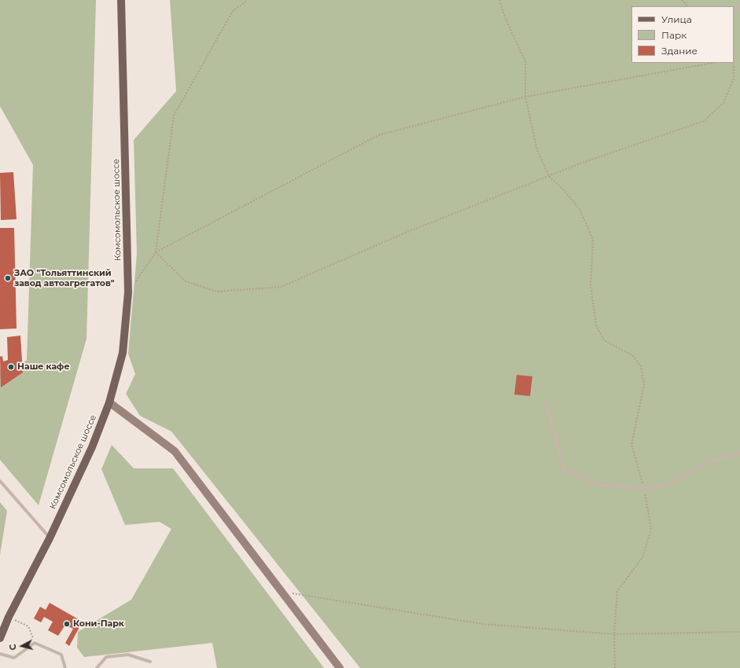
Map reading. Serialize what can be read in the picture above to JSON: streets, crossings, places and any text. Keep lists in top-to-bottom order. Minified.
{"streets":{"main road":["Комсомольское шоссе"]},"places":["ЗАО \"Тольяттинский завод автоагрегатов\"","Наше кафе","Кони-Парк"],"legend":["Улица","Парк","Здание"],"north":"left"}
